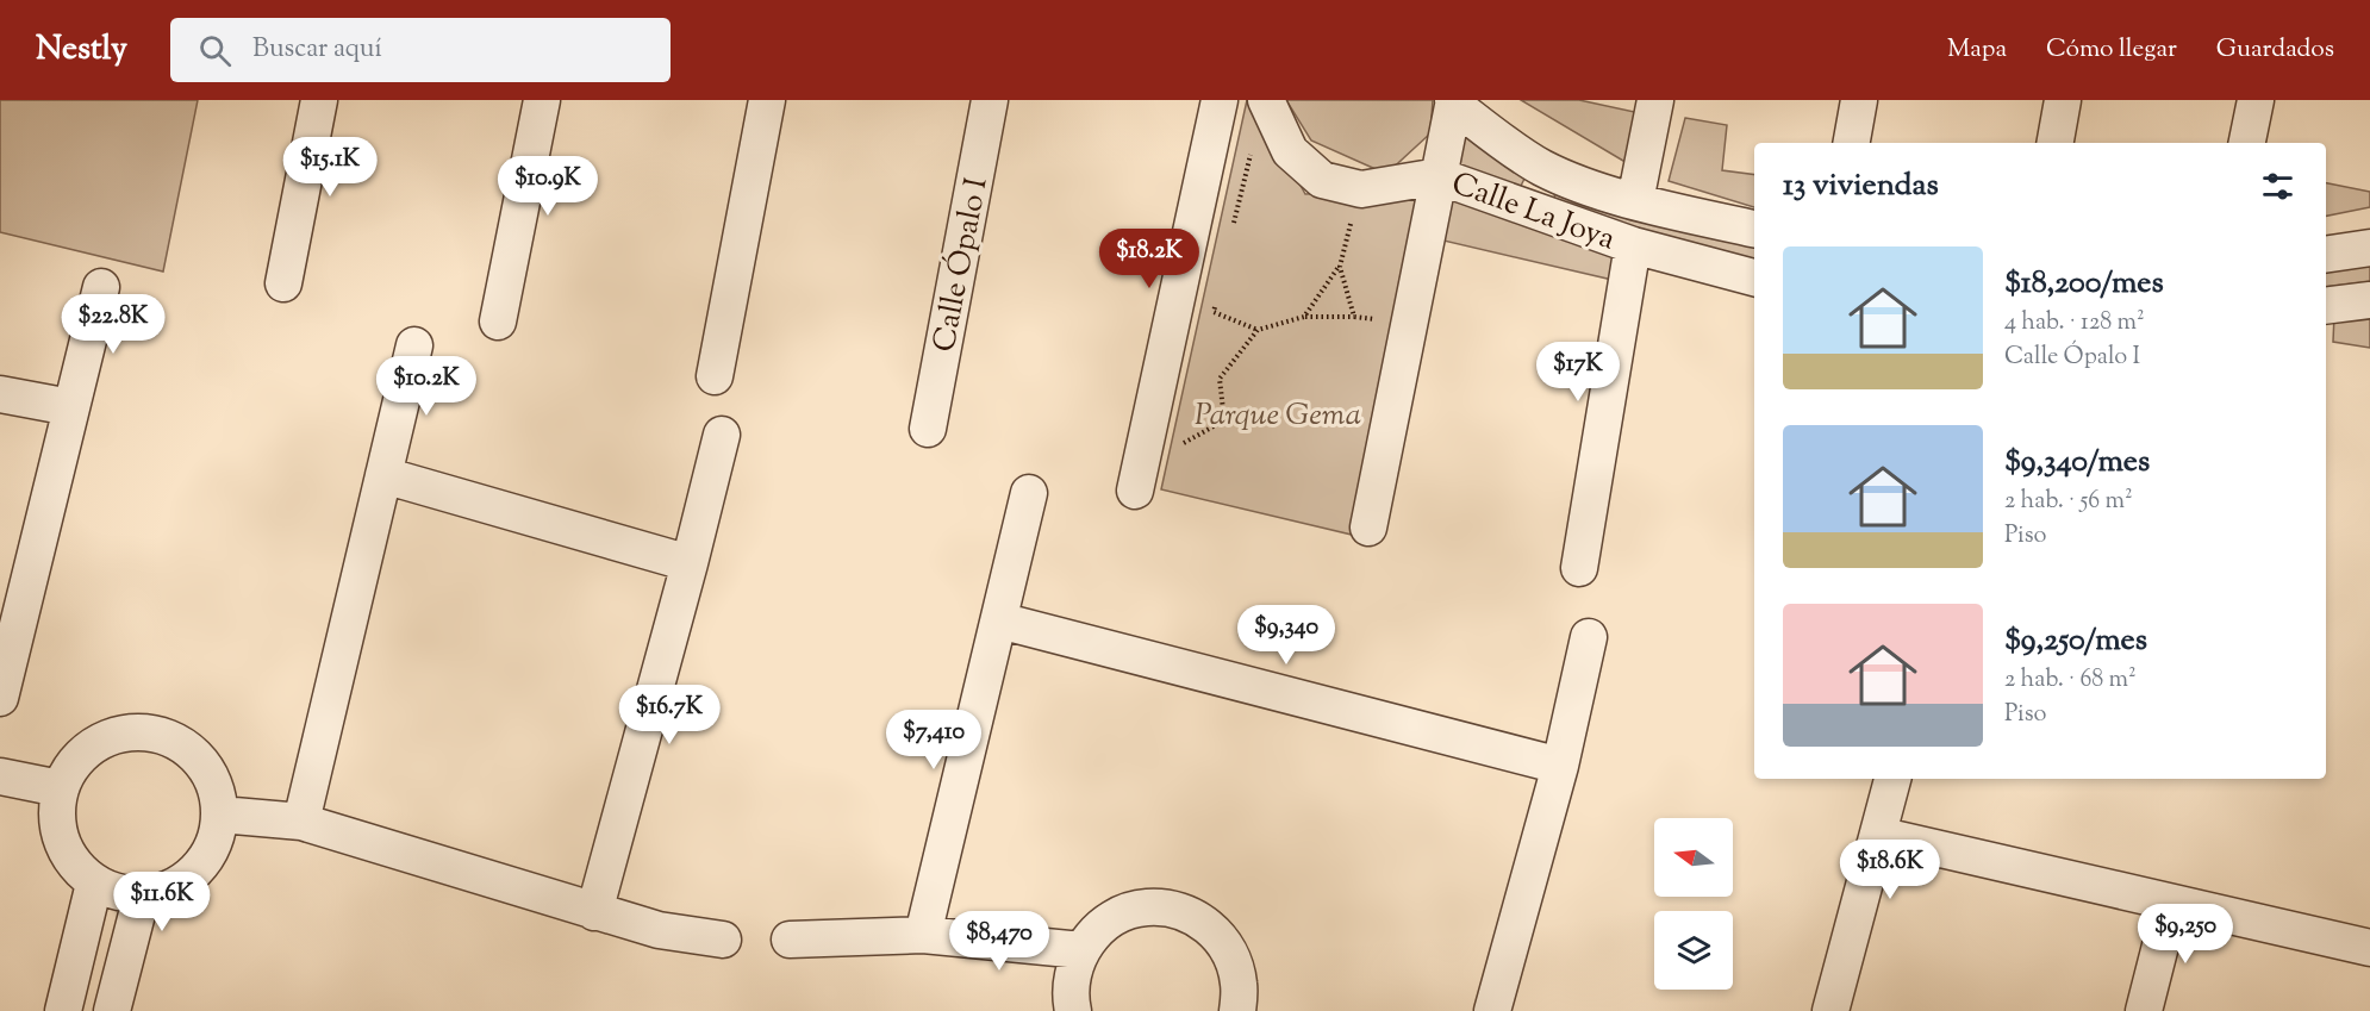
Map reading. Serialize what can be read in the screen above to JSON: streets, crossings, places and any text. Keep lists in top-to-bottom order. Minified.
{"streets":{"street":["Calle La Joya","Calle Ópalo I"]},"parks":["Parque Gema"],"north":"left","page":{"header":"Nestly","search":"Buscar aquí","nav":["Mapa","Cómo llegar","Guardados"],"price":["$15.1K","$10.9K","$18.2K","$22.8K","$17K","$10.2K","$9,340","$16.7K","$7,410","$18.6K","$11.6K","$9,250","$8,470"],"heading":"13 viviendas","list":[{"name":"$18,200/mes","note":"4 hab. · 128 m² · Calle Ópalo I"},{"name":"$9,340/mes","note":"2 hab. · 56 m² · Piso"},{"name":"$9,250/mes","note":"2 hab. · 68 m² · Piso"}]}}
